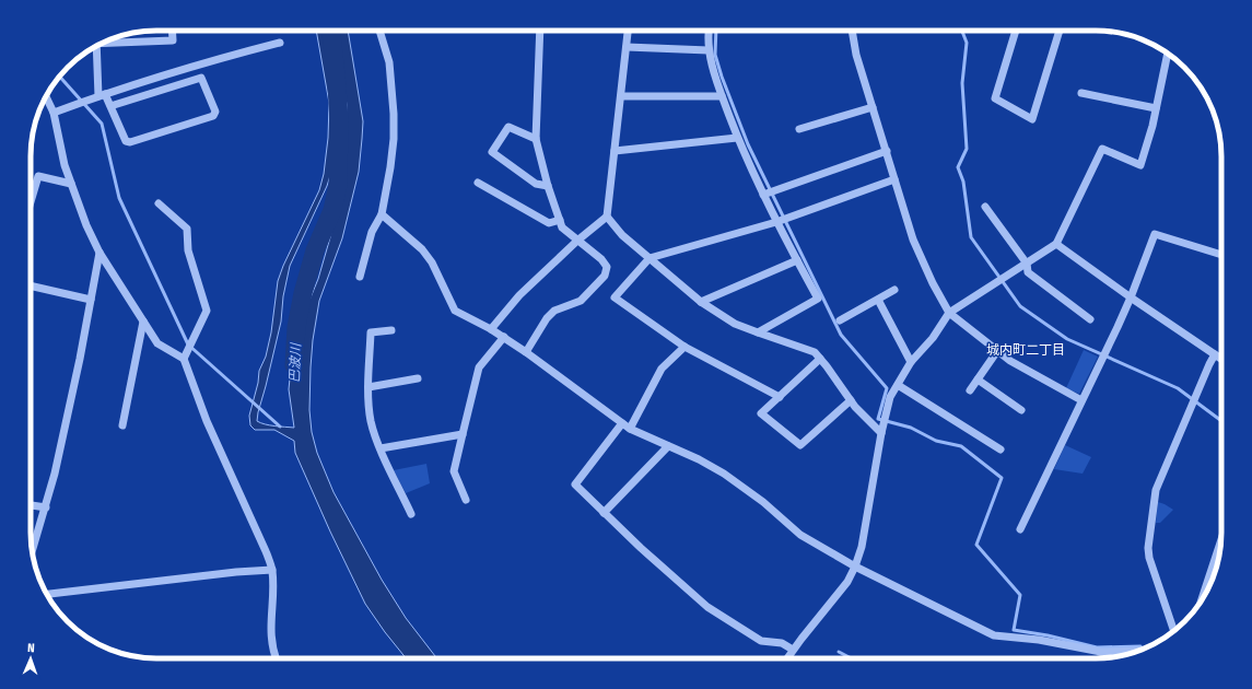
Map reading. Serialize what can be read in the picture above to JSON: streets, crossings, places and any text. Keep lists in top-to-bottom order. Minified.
{"districts":["城内町二丁目"],"water":["巴波川"],"north":"top"}
